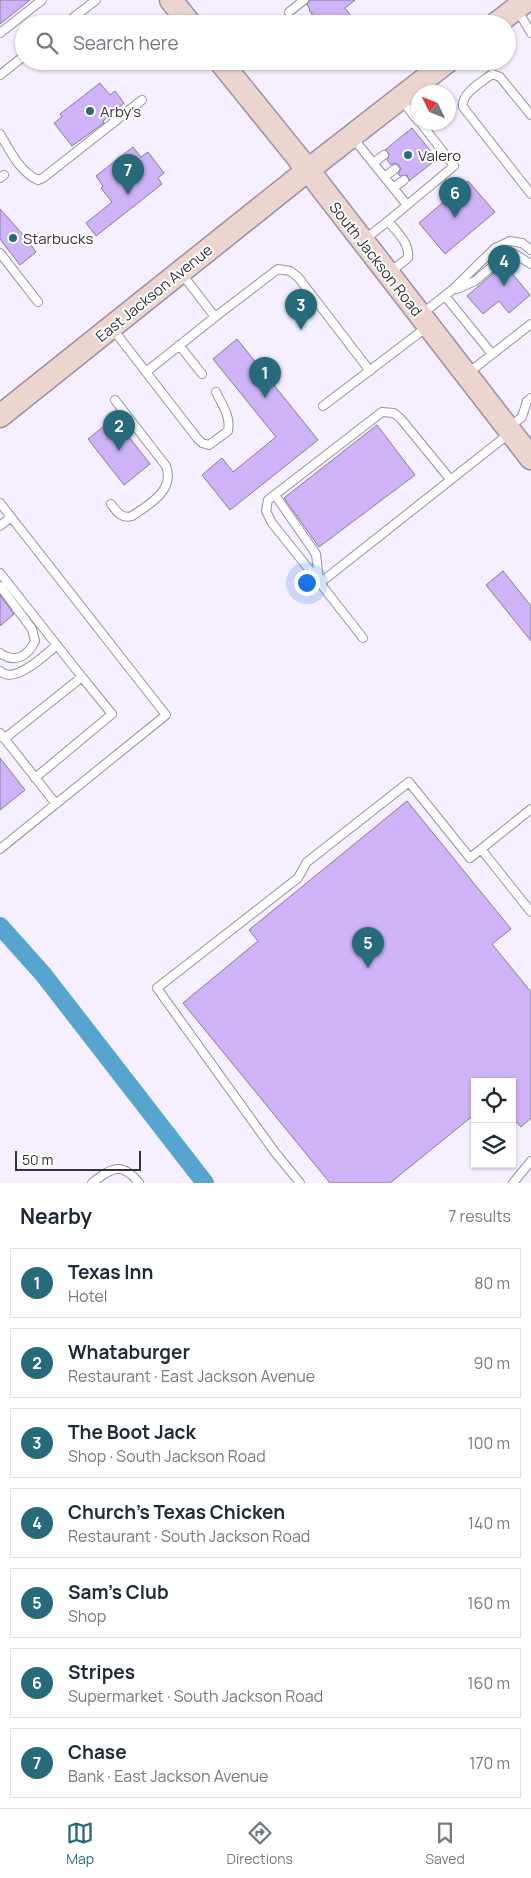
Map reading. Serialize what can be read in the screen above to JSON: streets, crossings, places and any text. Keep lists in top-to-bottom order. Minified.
{"streets":{"street":["South Jackson Road","East Jackson Avenue"]},"crossings":[["South Jackson Road","East Jackson Avenue"]],"places":["Arby's","Valero","Starbucks"],"scale_bar":"50 m","north":"top left","page":{"search":"Search here","pins":["7","6","4","3","1","2","5"],"scale":"50 m","heading":["Nearby","7 results"],"list":[{"mark":"1","name":"Texas Inn","note":"Hotel","value":"80 m"},{"mark":"2","name":"Whataburger","note":"Restaurant · East Jackson Avenue","value":"90 m"},{"mark":"3","name":"The Boot Jack","note":"Shop · South Jackson Road","value":"100 m"},{"mark":"4","name":"Church's Texas Chicken","note":"Restaurant · South Jackson Road","value":"140 m"},{"mark":"5","name":"Sam's Club","note":"Shop","value":"160 m"},{"mark":"6","name":"Stripes","note":"Supermarket · South Jackson Road","value":"160 m"},{"mark":"7","name":"Chase","note":"Bank · East Jackson Avenue","value":"170 m"}],"nav":["Map","Directions","Saved"]}}
